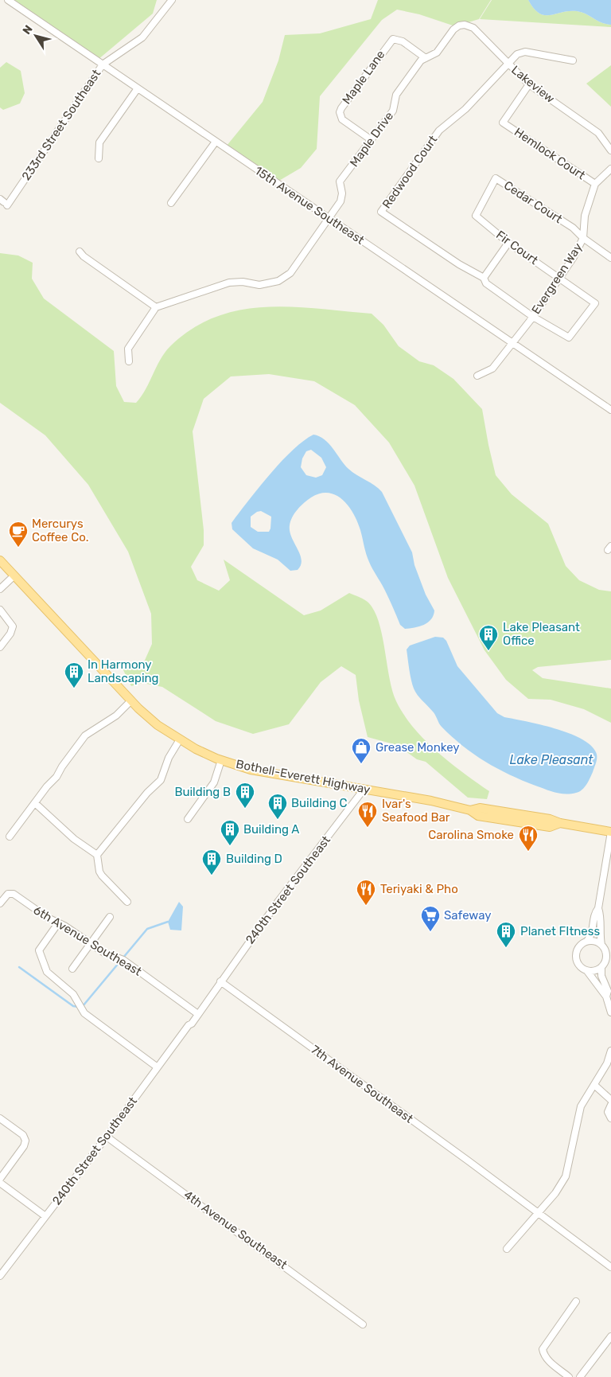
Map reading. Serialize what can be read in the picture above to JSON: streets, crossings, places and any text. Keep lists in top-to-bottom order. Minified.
{"streets":{"main road":["Bothell-Everett Highway"],"street":["Maple Lane","Lakeview","233rd Street Southeast","Maple Drive","Hemlock Court","Redwood Court","Cedar Court","15th Avenue Southeast","Fir Court","Evergreen Way","240th Street Southeast","6th Avenue Southeast","7th Avenue Southeast","4th Avenue Southeast"]},"crossings":[["Maple Lane","Maple Drive"],["Lakeview","Maple Drive"],["Lakeview","Hemlock Court"],["Lakeview","Redwood Court"],["233rd Street Southeast","15th Avenue Southeast"],["Maple Drive","15th Avenue Southeast"],["Hemlock Court","Evergreen Way"],["Cedar Court","Fir Court"],["Cedar Court","Evergreen Way"],["15th Avenue Southeast","Evergreen Way"],["Fir Court","Evergreen Way"],["Bothell-Everett Highway","240th Street Southeast"],["240th Street Southeast","6th Avenue Southeast"],["240th Street Southeast","7th Avenue Southeast"],["240th Street Southeast","4th Avenue Southeast"]],"water":["Lake Pleasant"],"places":{"cafe":["Mercurys Coffee Co."],"building":["Lake Pleasant Office","In Harmony Landscaping","Building B","Building C","Building A","Building D","Planet FItness"],"shop":["Grease Monkey"],"restaurant":["Ivar's Seafood Bar","Carolina Smoke","Teriyaki & Pho"],"supermarket":["Safeway"]},"north":"top left"}
